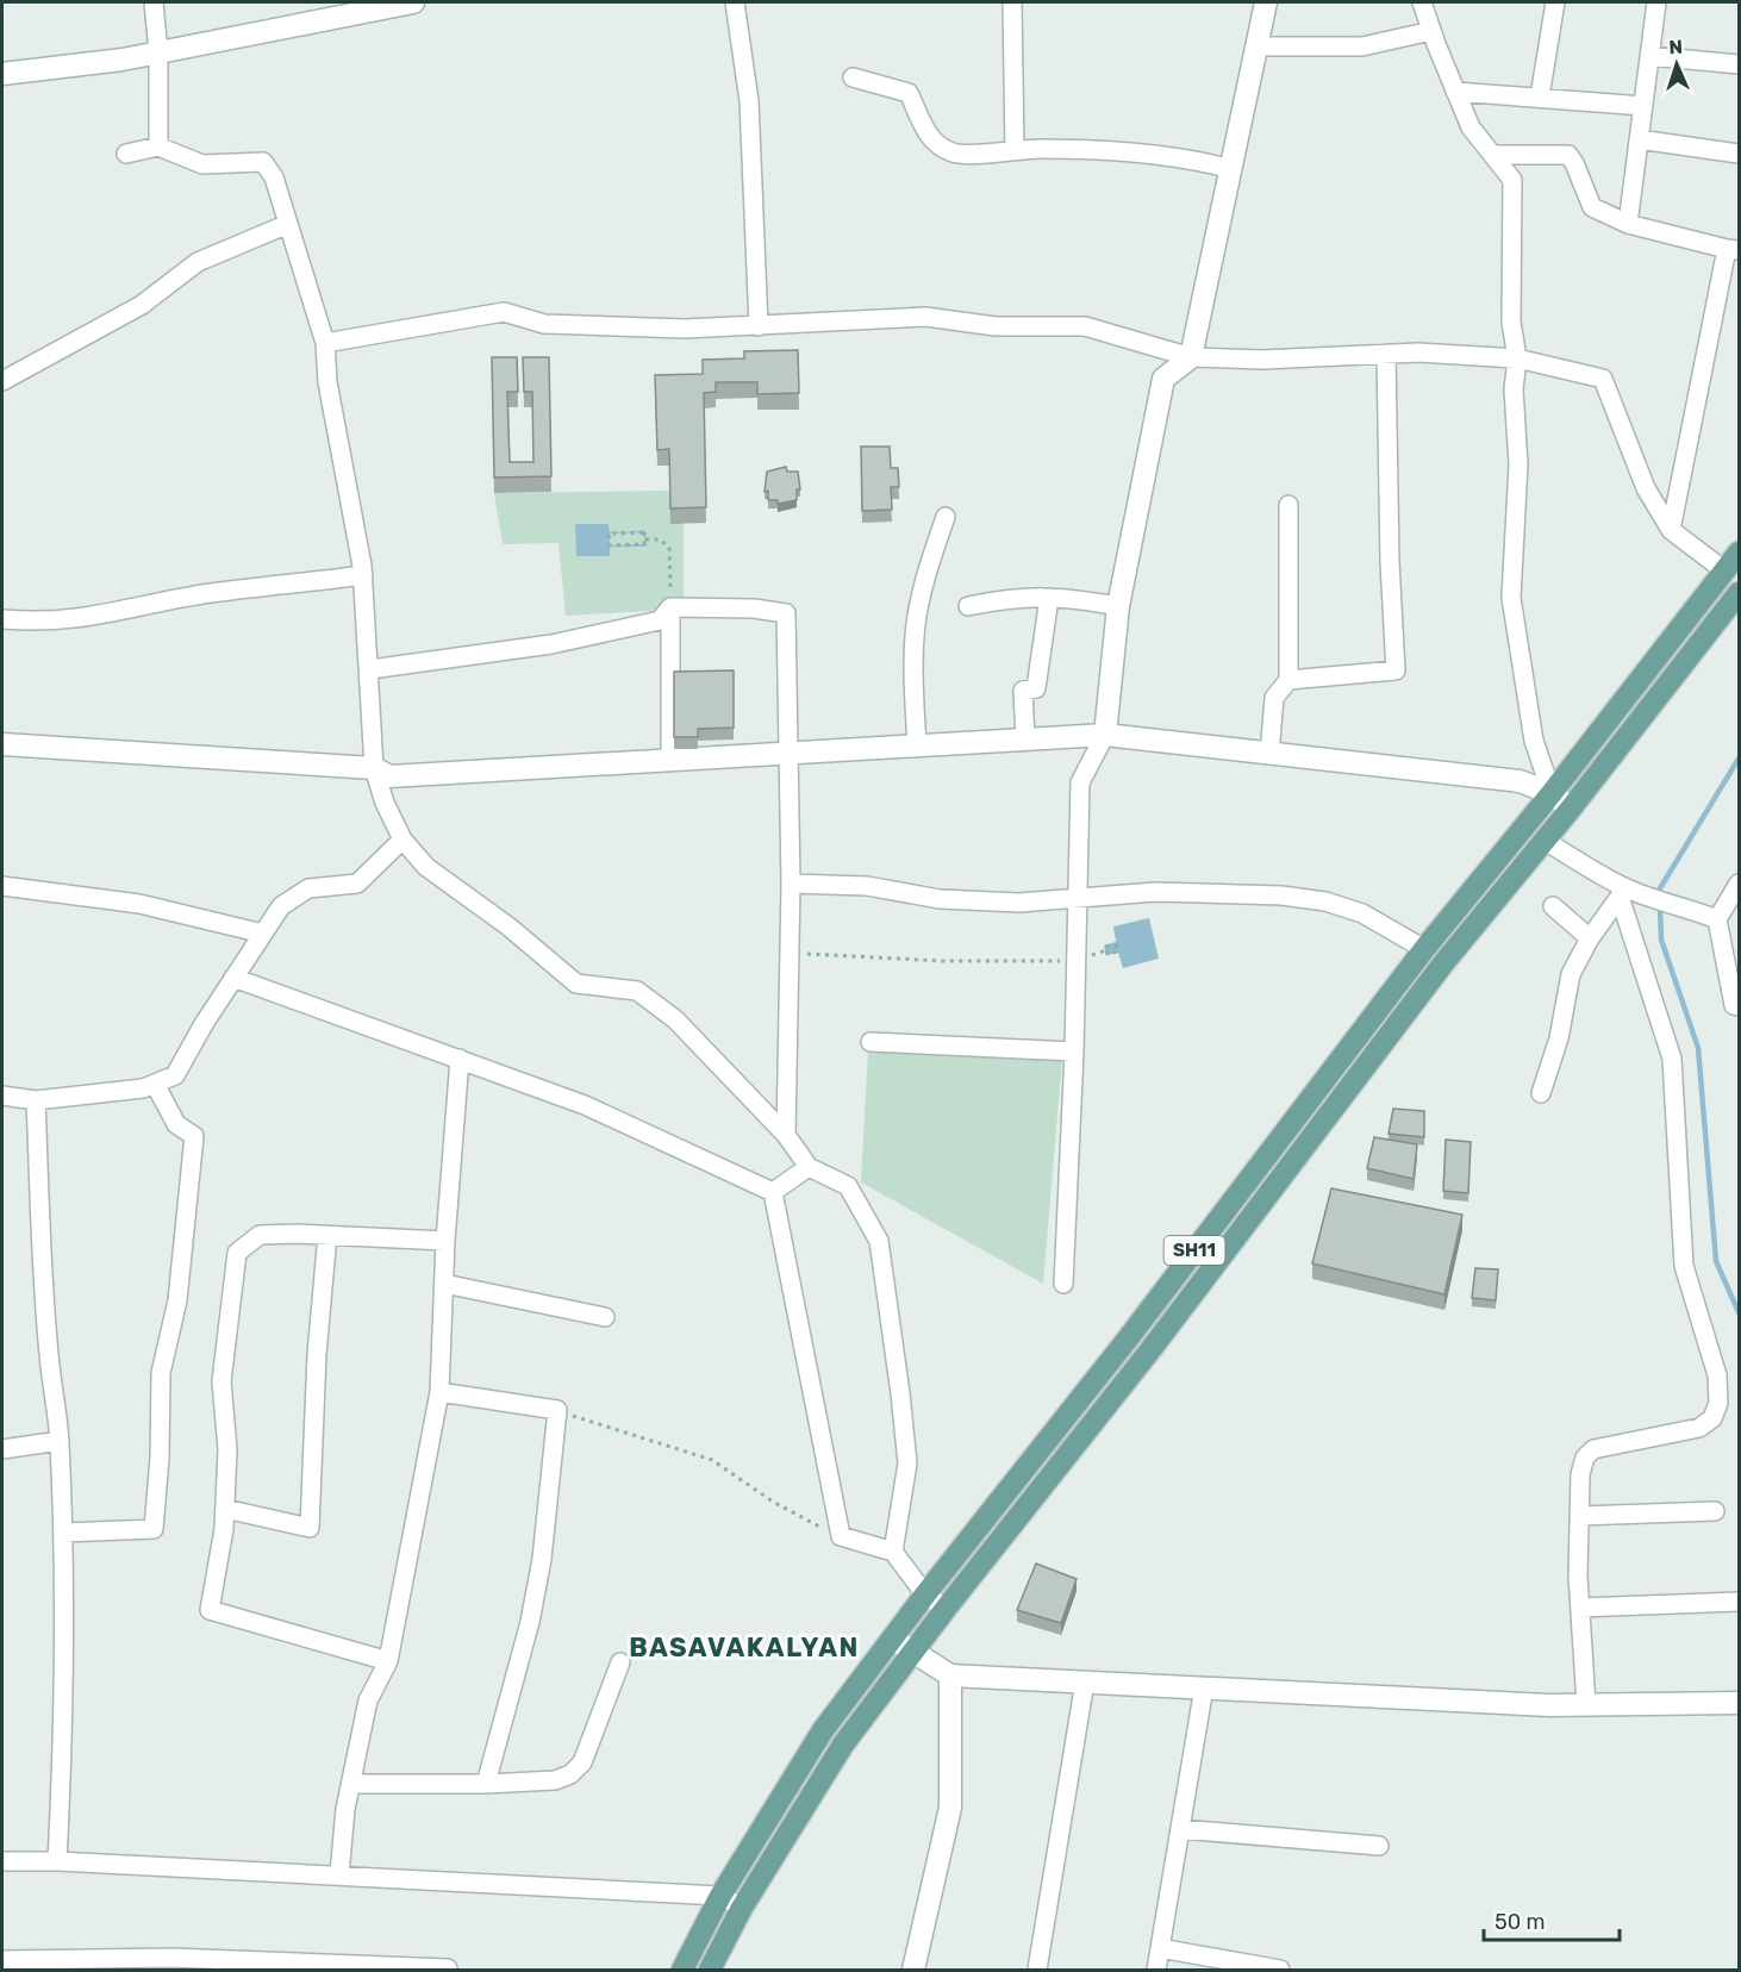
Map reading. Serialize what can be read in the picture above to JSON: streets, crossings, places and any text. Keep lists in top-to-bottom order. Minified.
{"streets":{"main road":["SH11"]},"districts":["BASAVAKALYAN"],"scale_bar":"50 m","north":"top"}
